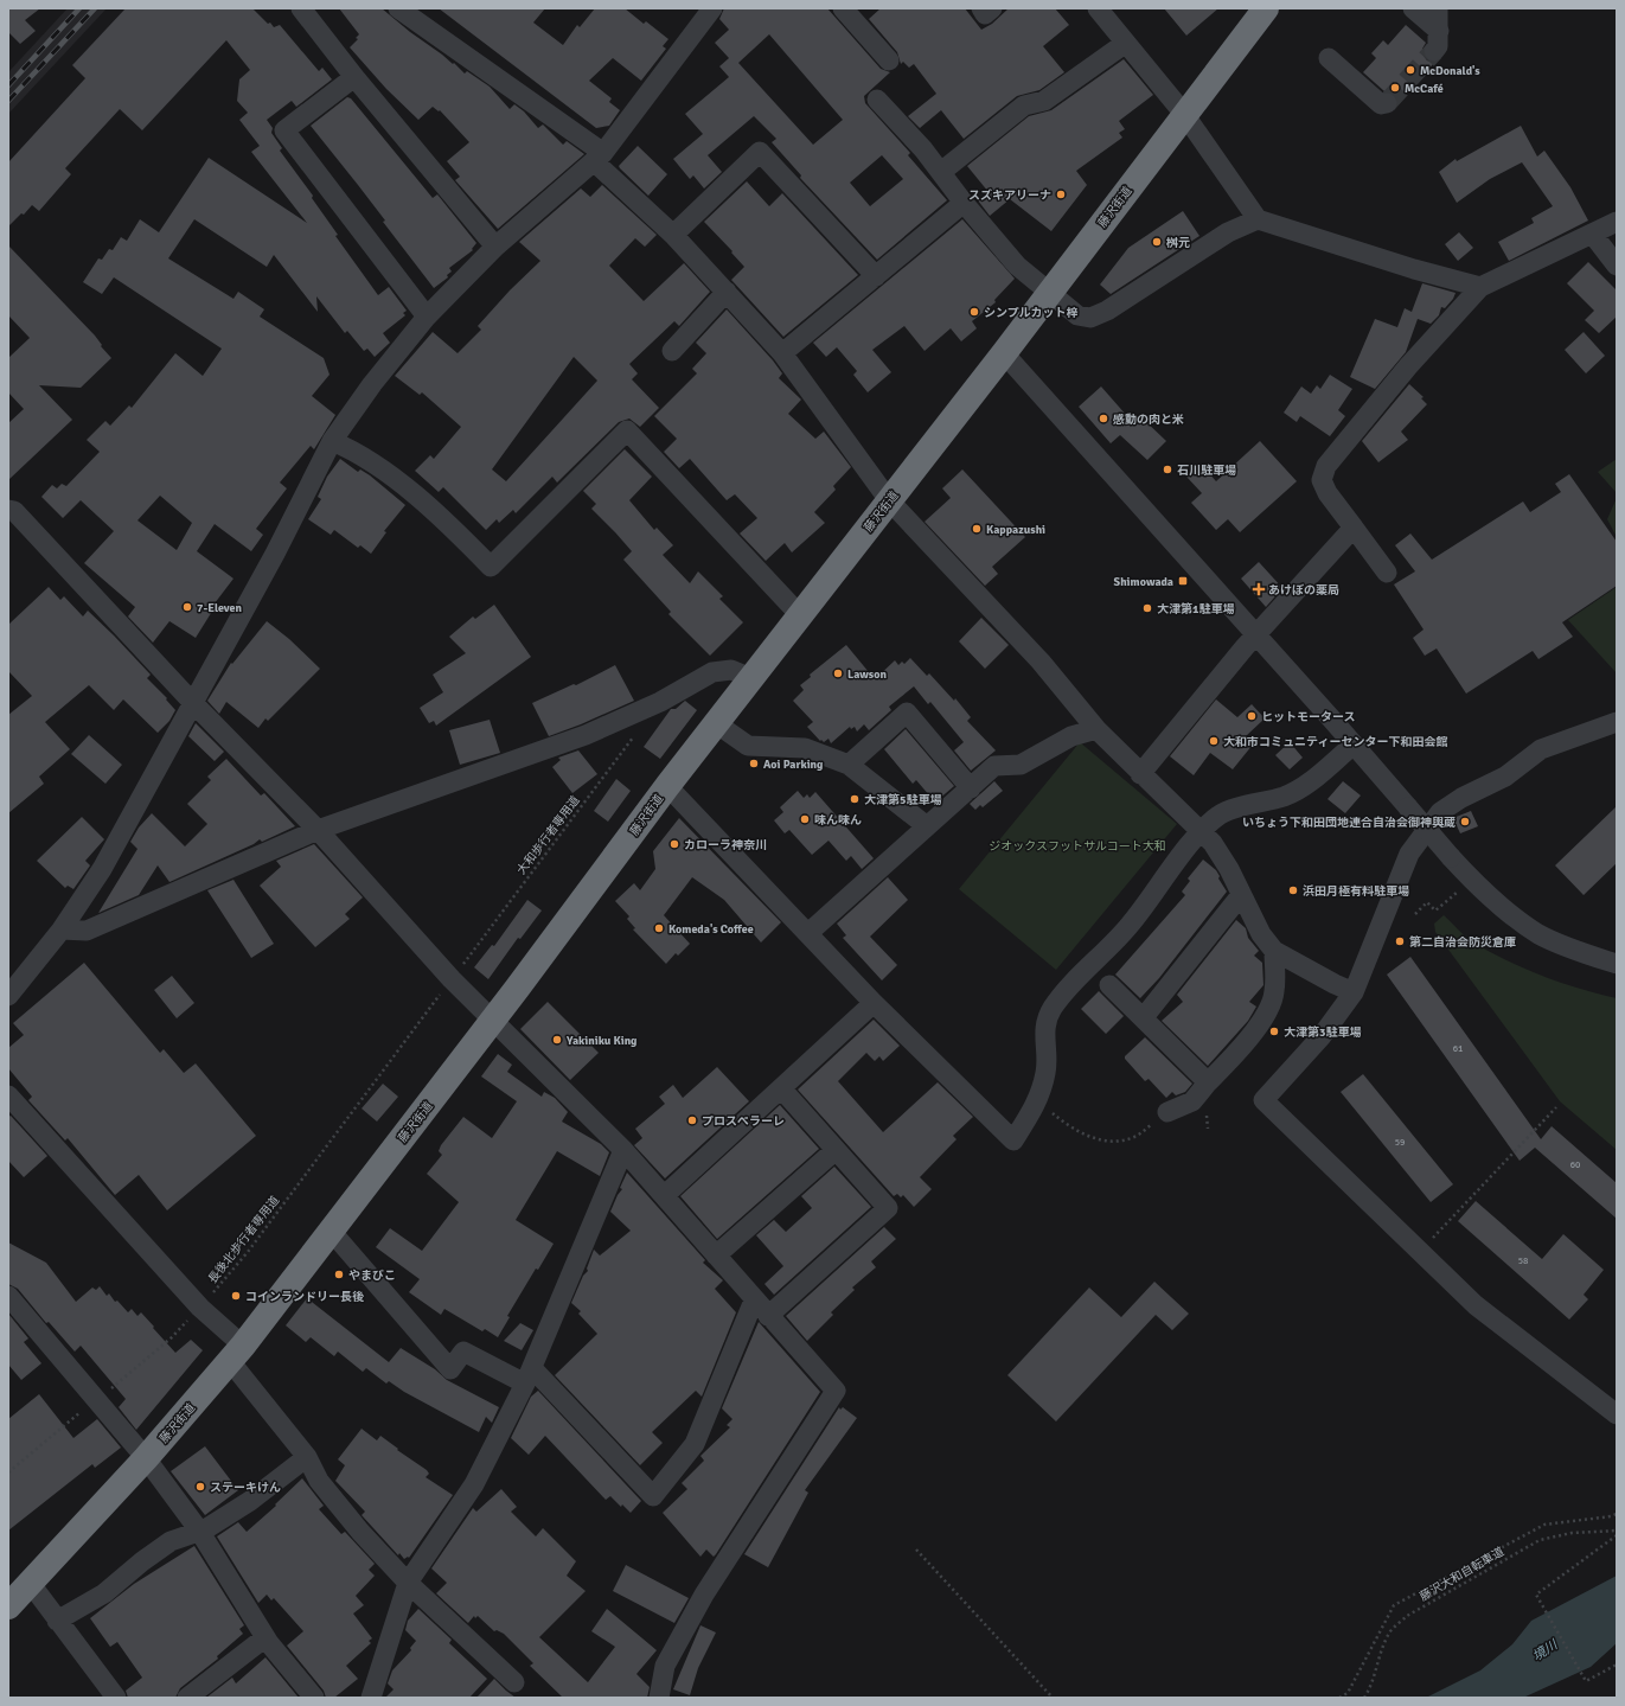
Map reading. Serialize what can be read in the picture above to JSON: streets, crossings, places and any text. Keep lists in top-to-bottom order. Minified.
{"streets":{"highway":["藤沢街道"],"path":["大和歩行者専用道","長後北歩行者専用道","藤沢大和自転車道"]},"crossings":[["大和歩行者専用道","長後北歩行者専用道"]],"water":["境川"],"parks":["ジオックスフットサルコート大和"],"places":{"other":["McDonald's","McCafé","スズキアリーナ","桝元","シンプルカット梓","感動の肉と米","石川駐車場","Kappazushi","7-Eleven","大津第1駐車場","Lawson","ヒットモータース","大和市コミュニティーセンター下和田会館","Aoi Parking","大津第5駐車場","味ん味ん","いちょう下和田団地連合自治会御神輿蔵","カローラ神奈川","浜田月極有料駐車場","Komeda's Coffee","第二自治会防災倉庫","大津第3駐車場","Yakiniku King","プロスぺラーレ","やまびこ","コインランドリー長後","ステーキけん"],"transit":["Shimowada"],"health":["あけぼの薬局"]},"house_numbers":["61","59","60","58"]}
